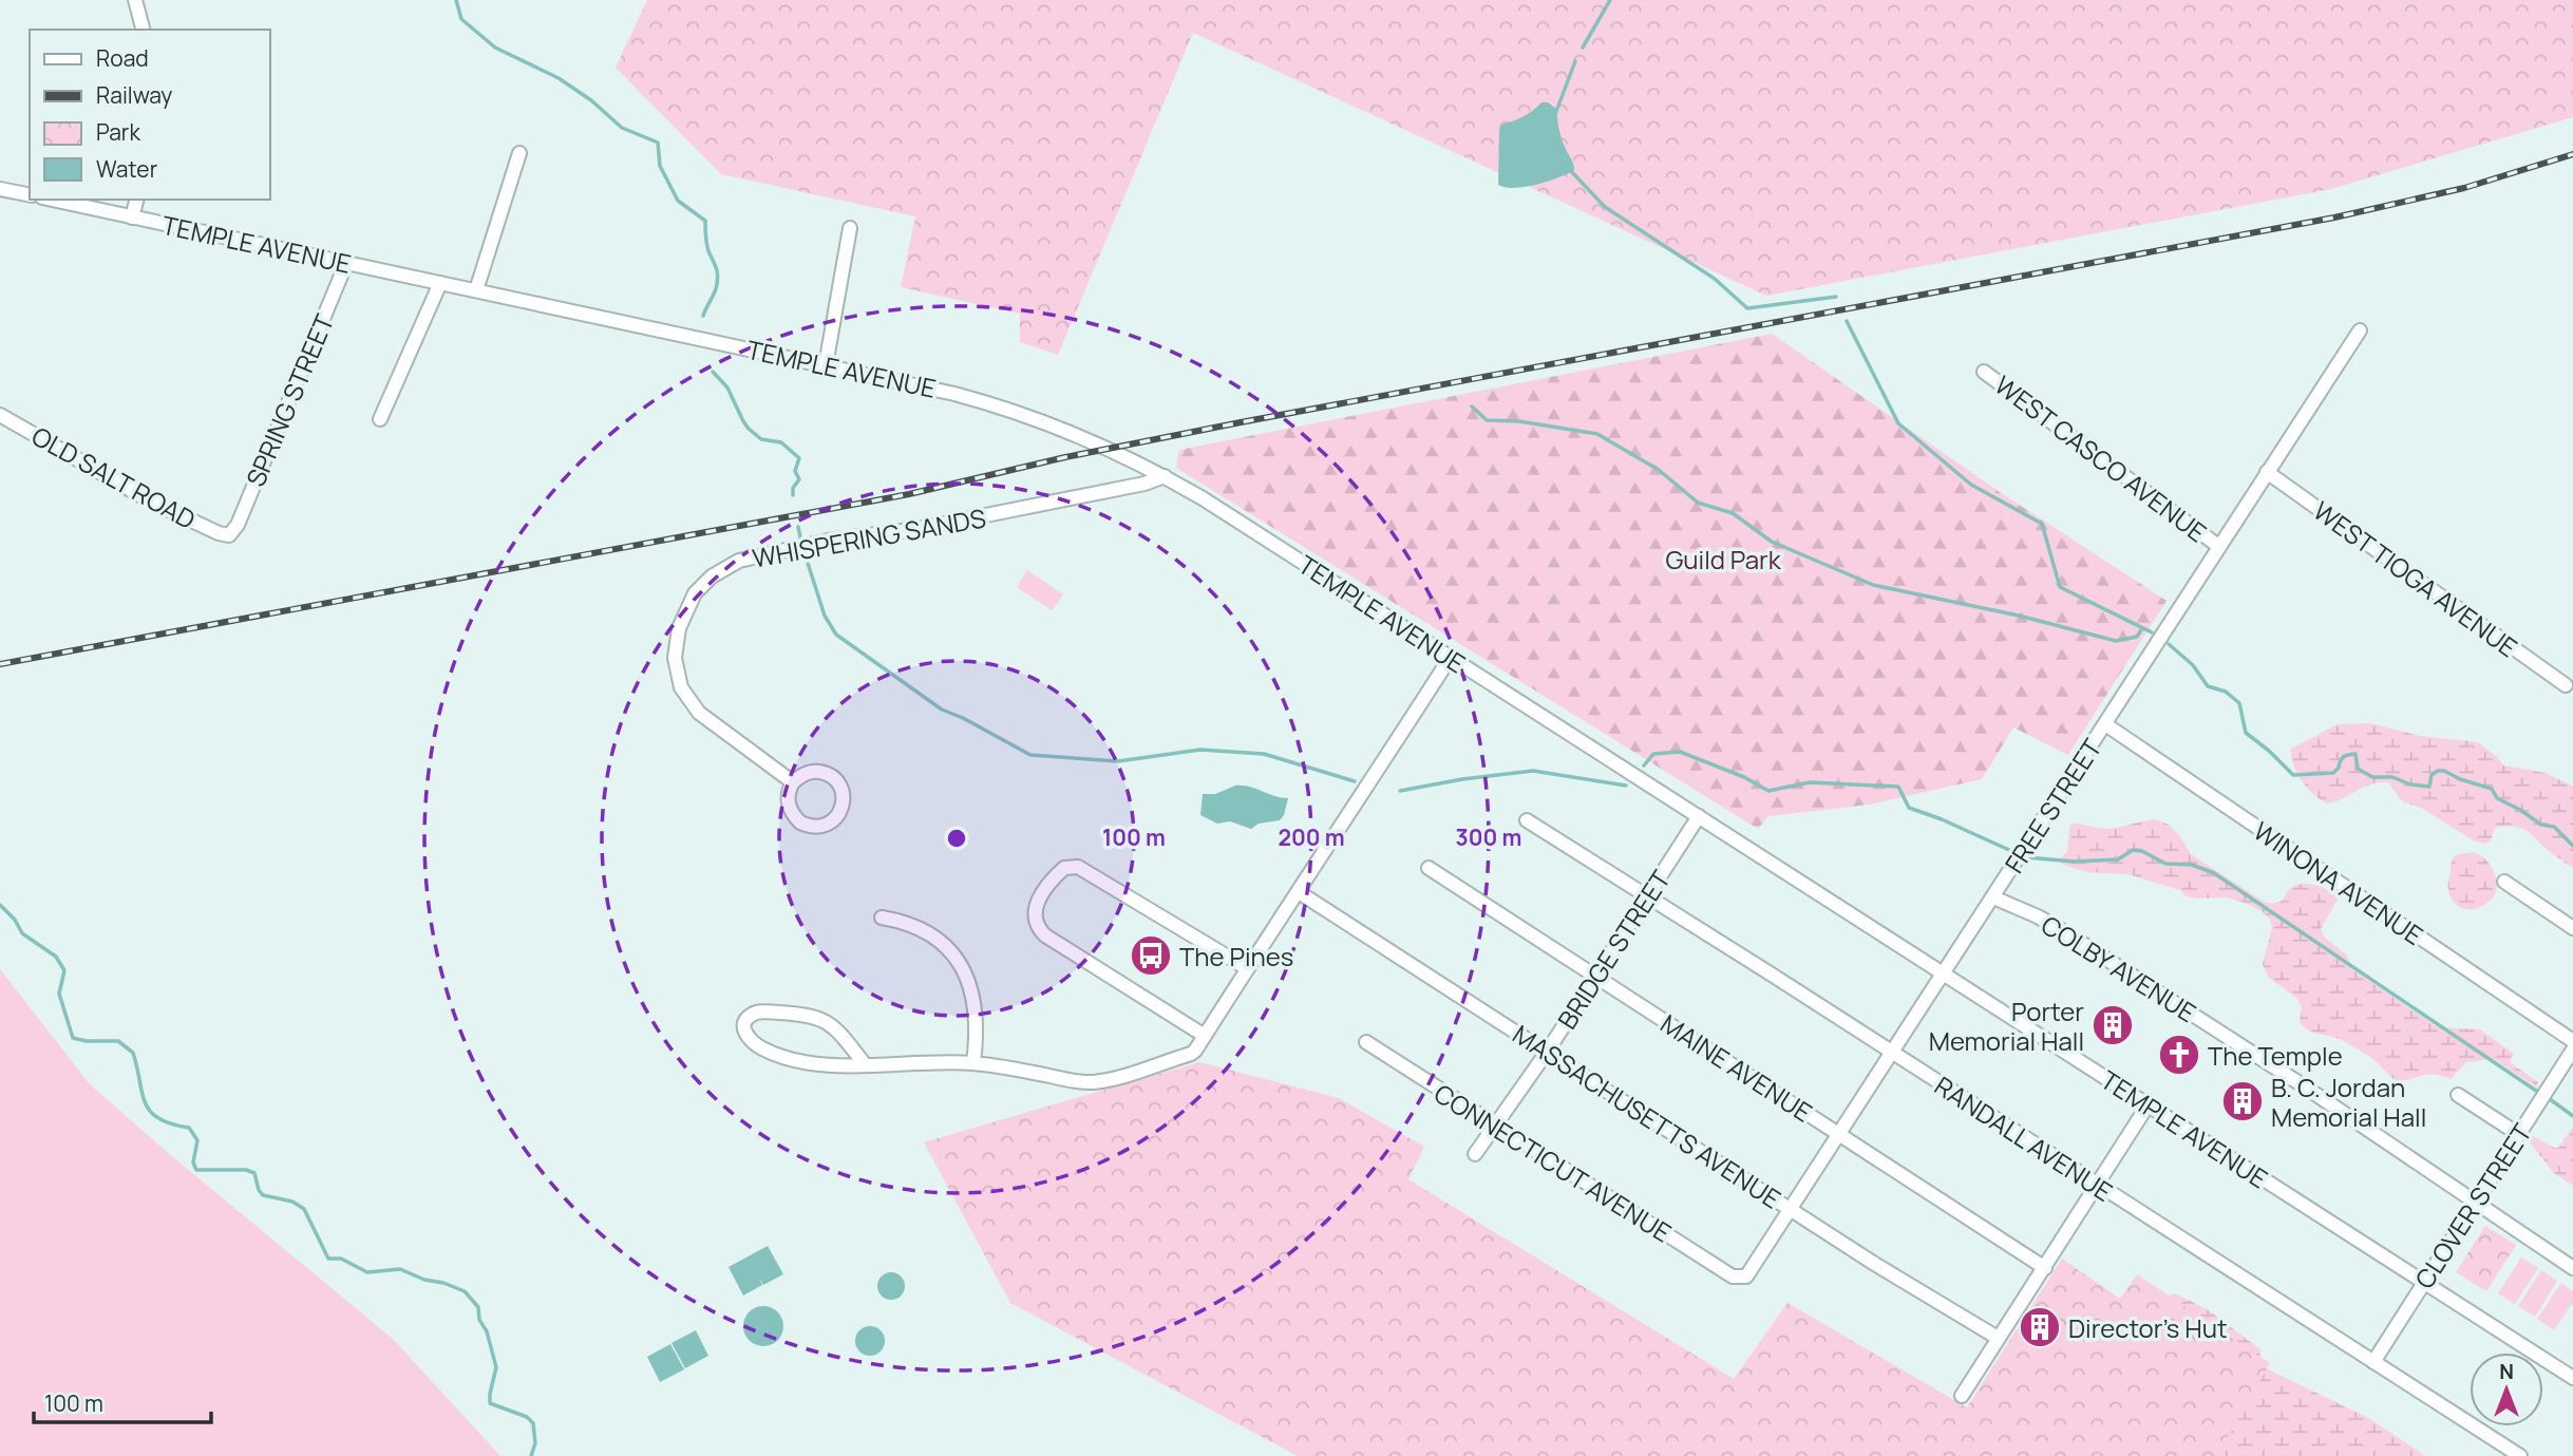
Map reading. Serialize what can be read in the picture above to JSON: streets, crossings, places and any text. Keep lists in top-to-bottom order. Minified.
{"streets":{"street":["TEMPLE AVENUE","SPRING STREET","WEST CASCO AVENUE","OLD SALT ROAD","WHISPERING SANDS","WEST TIOGA AVENUE","FREE STREET","WINONA AVENUE","BRIDGE STREET","COLBY AVENUE","MAINE AVENUE","MASSACHUSETTS AVENUE","RANDALL AVENUE","CONNECTICUT AVENUE","CLOVER STREET"]},"crossings":[["TEMPLE AVENUE","SPRING STREET"],["TEMPLE AVENUE","WHISPERING SANDS"],["TEMPLE AVENUE","FREE STREET"],["TEMPLE AVENUE","BRIDGE STREET"],["TEMPLE AVENUE","CLOVER STREET"],["SPRING STREET","OLD SALT ROAD"],["WEST CASCO AVENUE","FREE STREET"],["WEST TIOGA AVENUE","FREE STREET"],["FREE STREET","WINONA AVENUE"],["FREE STREET","COLBY AVENUE"],["FREE STREET","MAINE AVENUE"],["FREE STREET","MASSACHUSETTS AVENUE"],["FREE STREET","RANDALL AVENUE"],["FREE STREET","CONNECTICUT AVENUE"],["BRIDGE STREET","MAINE AVENUE"],["BRIDGE STREET","MASSACHUSETTS AVENUE"],["BRIDGE STREET","RANDALL AVENUE"],["BRIDGE STREET","CONNECTICUT AVENUE"],["COLBY AVENUE","CLOVER STREET"],["RANDALL AVENUE","CLOVER STREET"]],"parks":["Guild Park"],"places":{"bus stop":["The Pines"],"building":["Porter Memorial Hall","B. C. Jordan Memorial Hall","Director's Hut"],"church":["The Temple"]},"legend":["Road","Railway","Park","Water"],"scale_bar":"100 m","north":"top","rings":["100 m","200 m","300 m"]}
